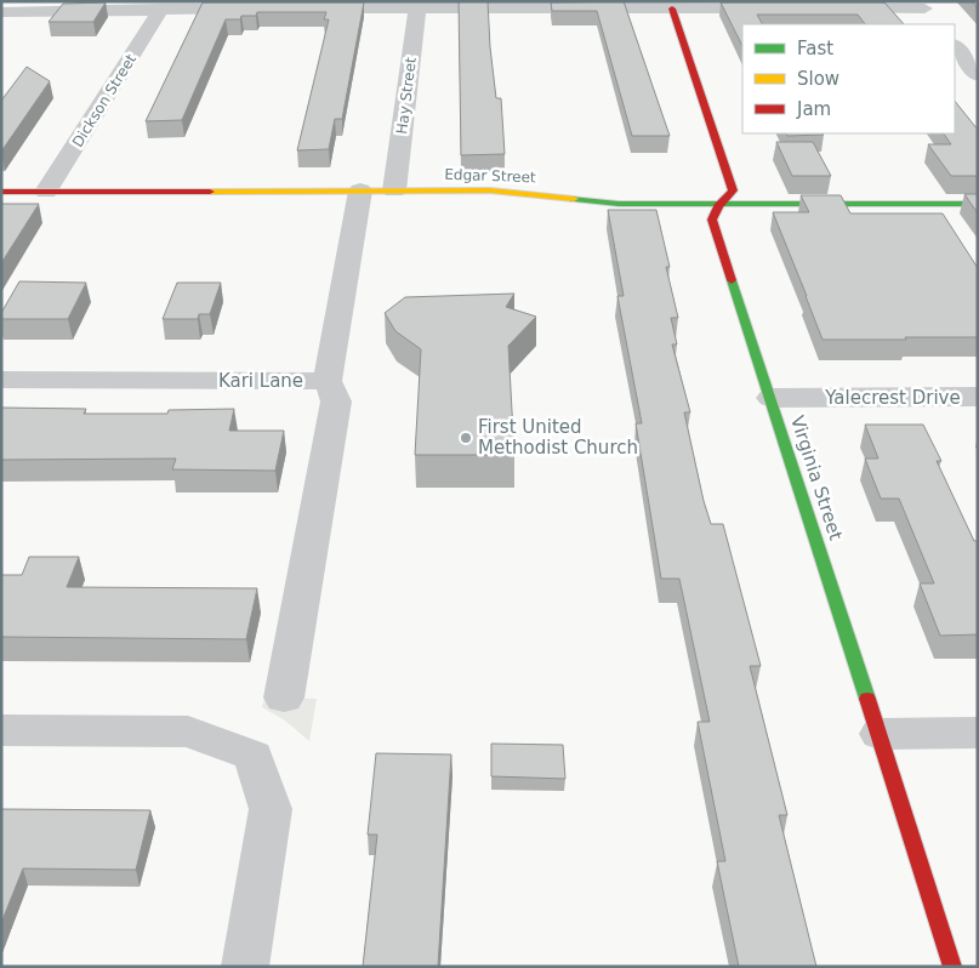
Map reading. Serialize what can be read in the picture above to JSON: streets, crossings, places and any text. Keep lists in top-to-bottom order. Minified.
{"streets":{"street":["Hay Street","Dickson Street","Edgar Street","Kari Lane","Yalecrest Drive","Virginia Street"]},"crossings":[["Hay Street","Edgar Street"],["Dickson Street","Edgar Street"],["Edgar Street","Kari Lane"],["Edgar Street","Virginia Street"],["Yalecrest Drive","Virginia Street"]],"places":["First United Methodist Church"],"legend":["Fast","Slow","Jam"]}
